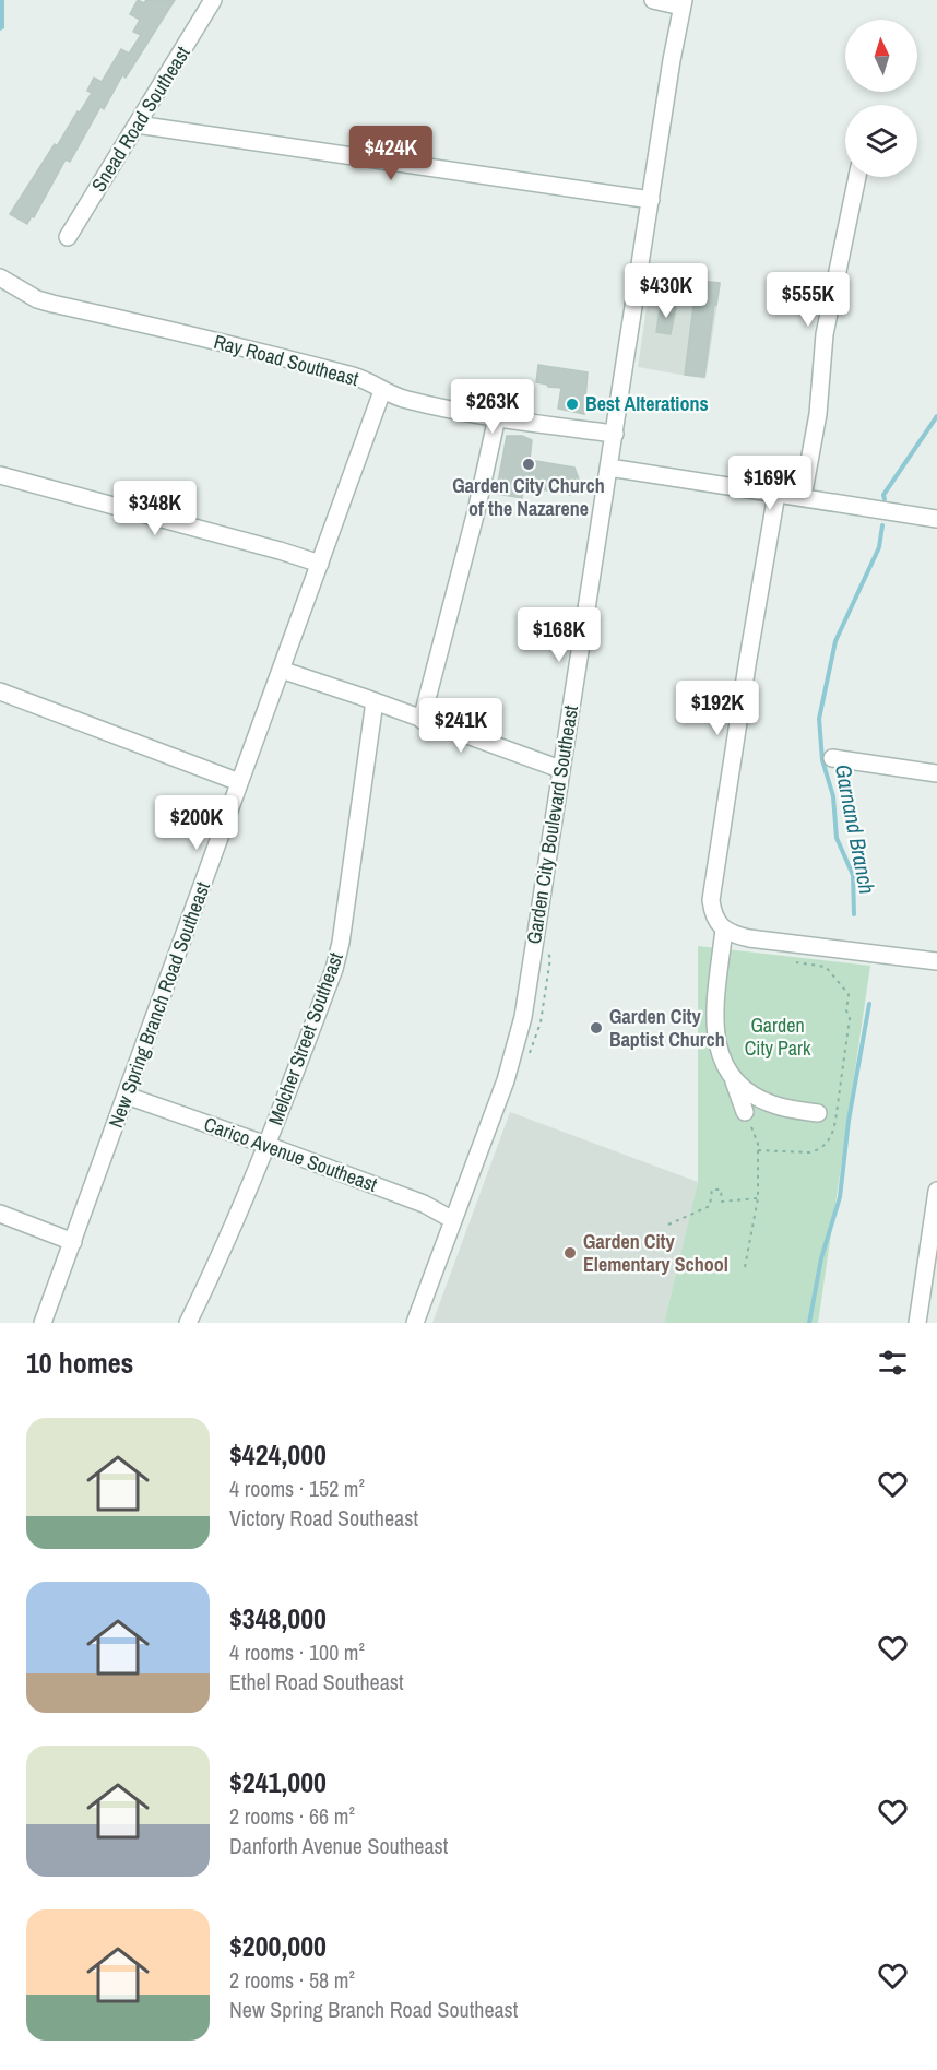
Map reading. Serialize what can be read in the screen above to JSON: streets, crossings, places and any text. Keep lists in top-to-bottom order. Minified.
{"streets":{"street":["Snead Road Southeast","Ray Road Southeast","Garden City Boulevard Southeast","New Spring Branch Road Southeast","Melcher Street Southeast","Carico Avenue Southeast"]},"crossings":[["Ray Road Southeast","Garden City Boulevard Southeast"],["Ray Road Southeast","New Spring Branch Road Southeast"],["Garden City Boulevard Southeast","Carico Avenue Southeast"],["New Spring Branch Road Southeast","Carico Avenue Southeast"],["Melcher Street Southeast","Carico Avenue Southeast"]],"water":["Garnand Branch"],"parks":["Garden City Park"],"places":["Best Alterations","Garden City Church of the Nazarene","Garden City Baptist Church","Garden City Elementary School"],"north":"top","page":{"price":["$424K","$430K","$555K","$263K","$169K","$348K","$168K","$192K","$241K","$200K"],"heading":"10 homes","list":[{"name":"$424,000","note":"4 rooms · 152 m² · Victory Road Southeast"},{"name":"$348,000","note":"4 rooms · 100 m² · Ethel Road Southeast"},{"name":"$241,000","note":"2 rooms · 66 m² · Danforth Avenue Southeast"},{"name":"$200,000","note":"2 rooms · 58 m² · New Spring Branch Road Southeast"}]}}
